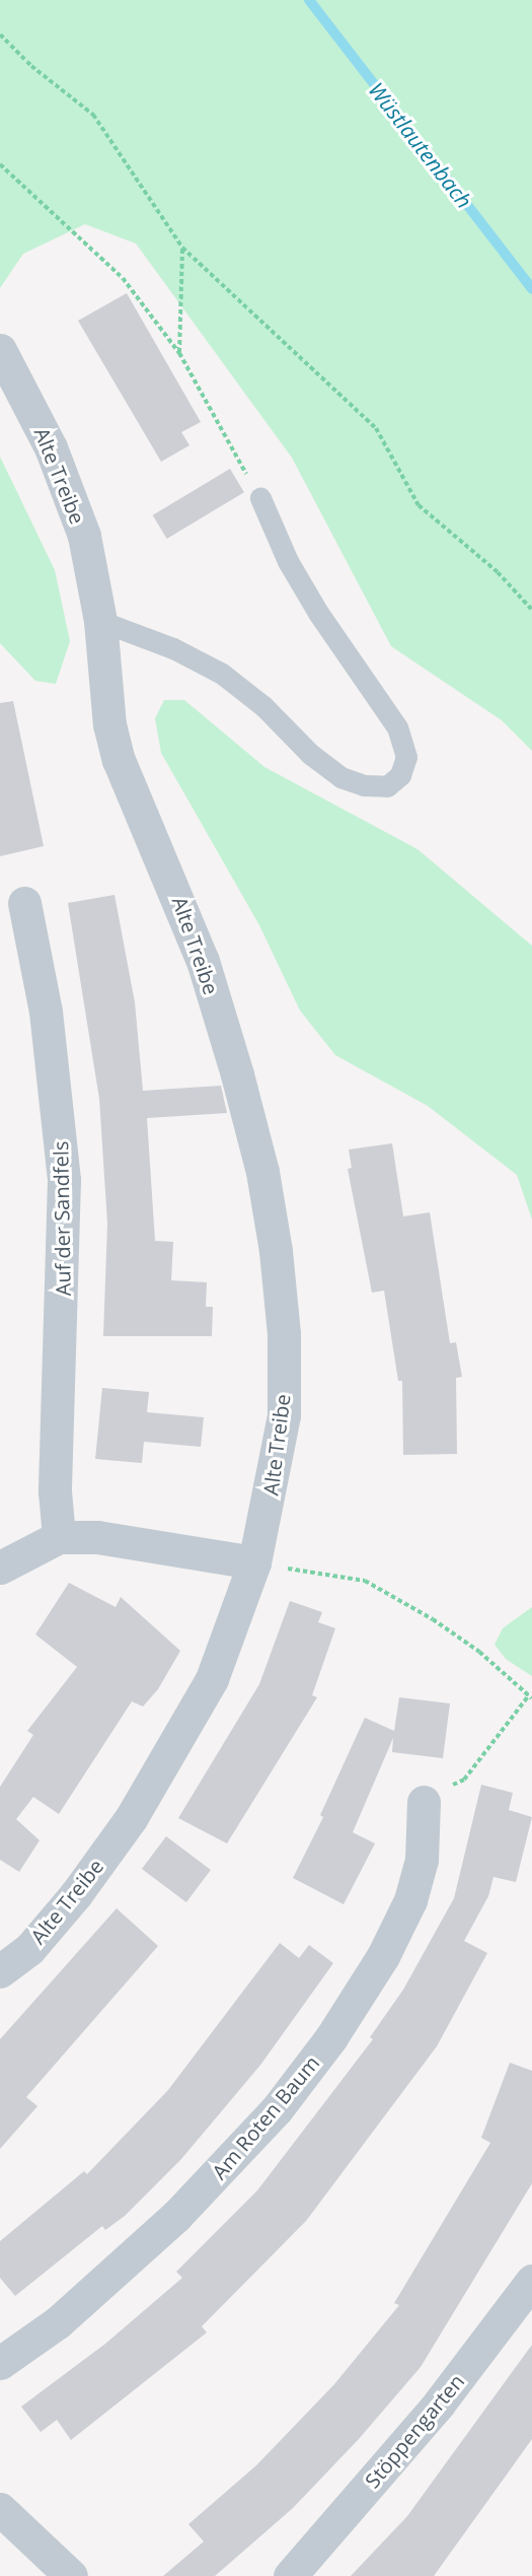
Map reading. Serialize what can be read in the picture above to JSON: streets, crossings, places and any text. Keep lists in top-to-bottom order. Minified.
{"streets":{"street":["Alte Treibe","Auf der Sandfels","Am Roten Baum","Stöppengarten"]},"water":["Wüstlautenbach"]}
